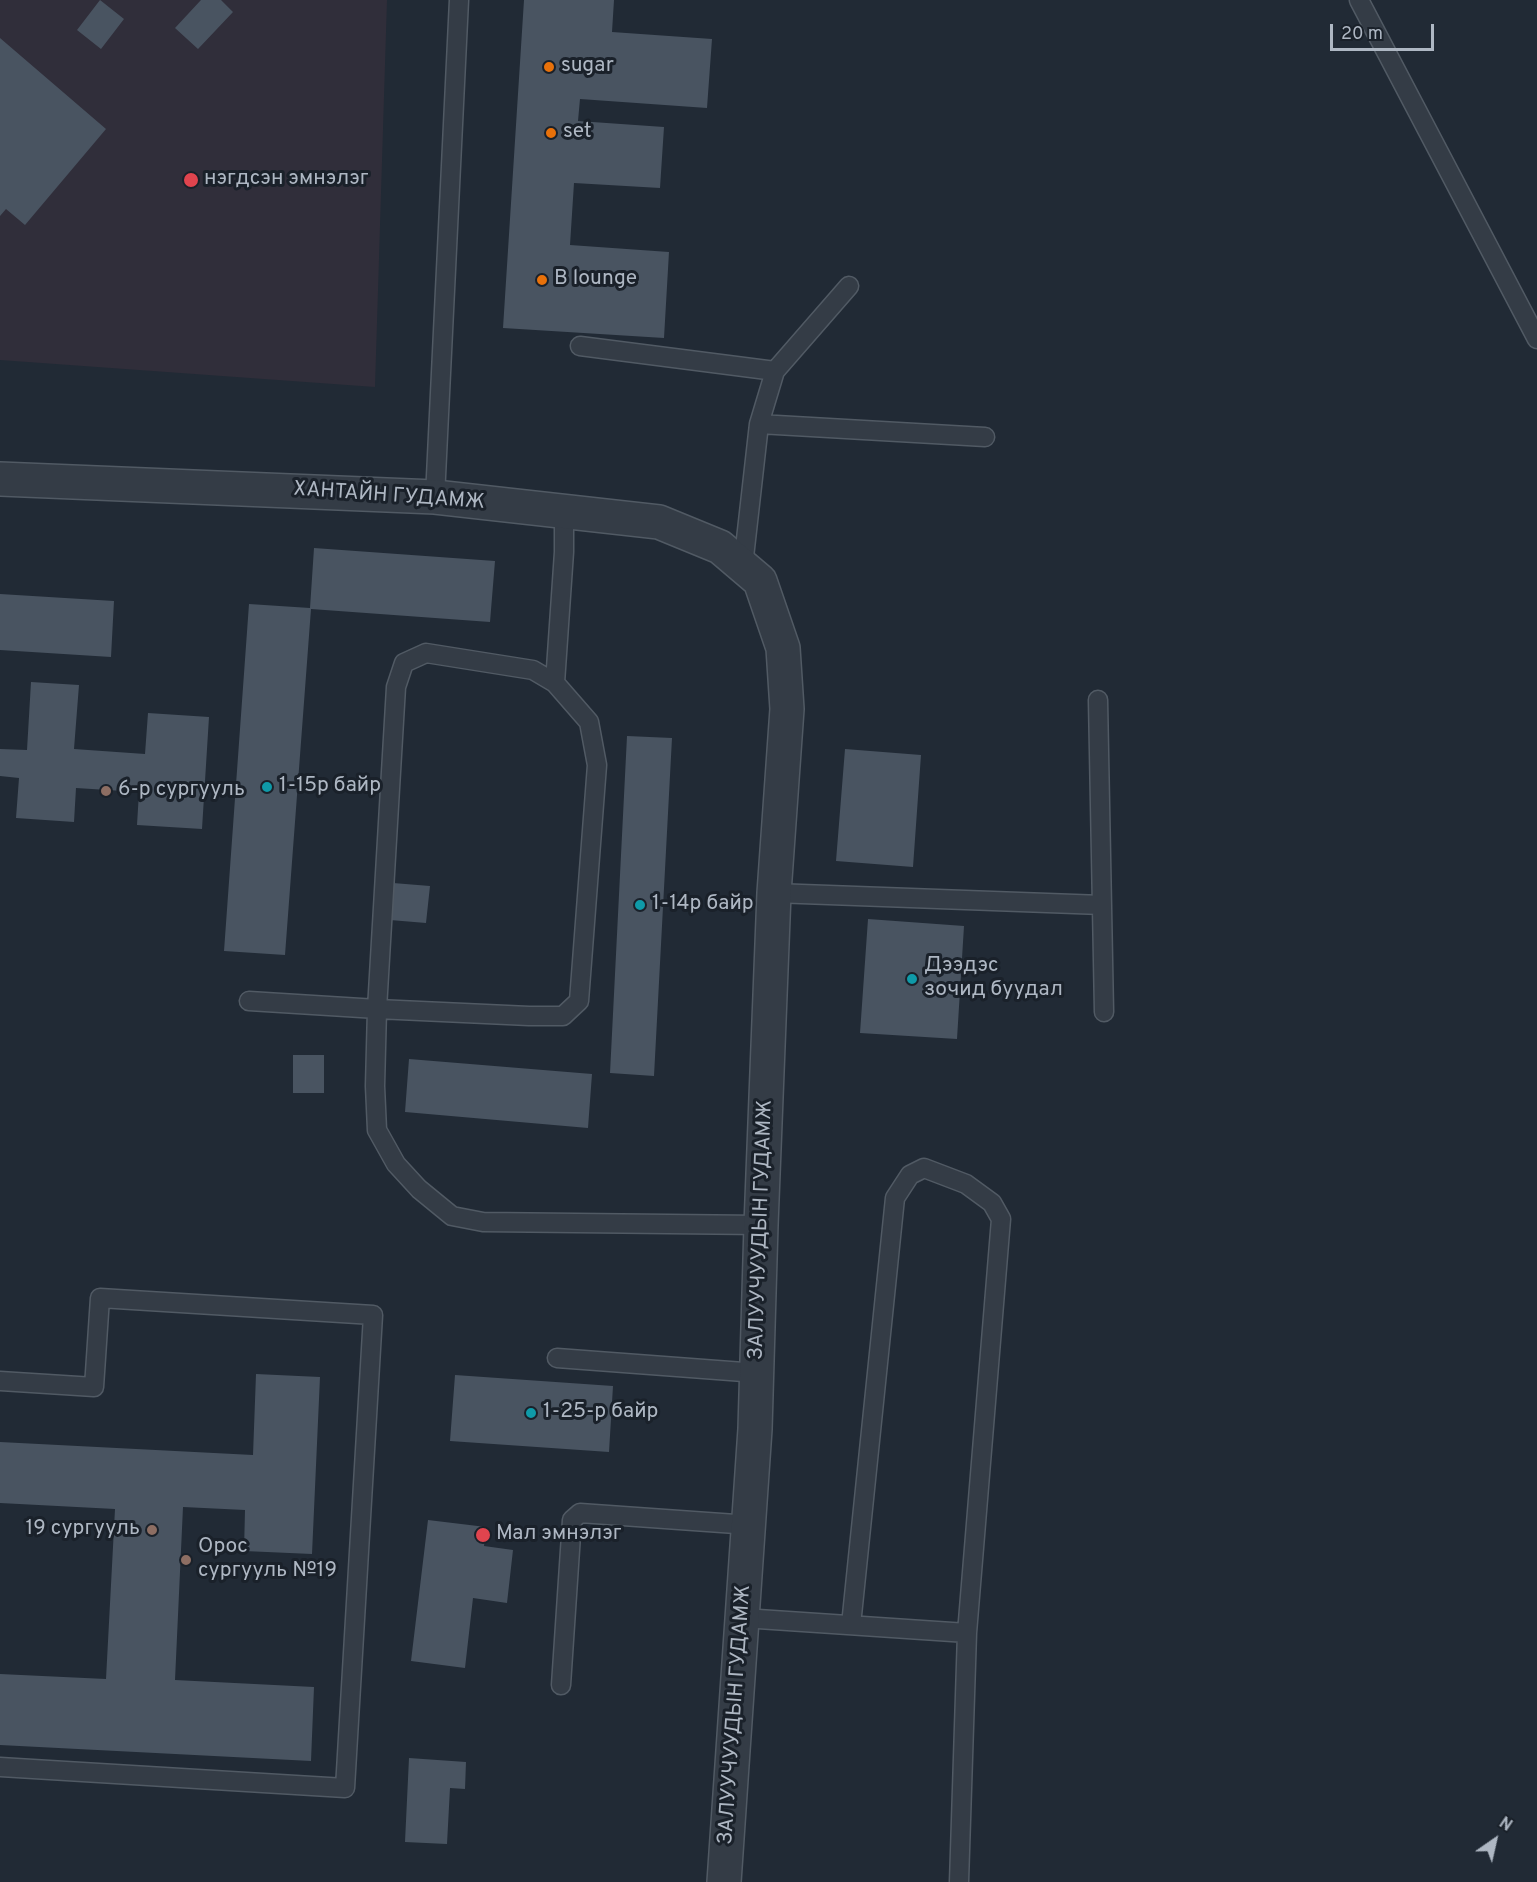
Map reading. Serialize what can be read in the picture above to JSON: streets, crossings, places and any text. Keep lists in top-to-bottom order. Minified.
{"streets":{"street":["ХАНТАЙН ГУДАМЖ","ЗАЛУУЧУУДЫН ГУДАМЖ"]},"crossings":[["ХАНТАЙН ГУДАМЖ","ЗАЛУУЧУУДЫН ГУДАМЖ"]],"places":["sugar","set","нэгдсэн эмнэлэг","B lounge","1-15р байр","6-р сургууль","1-14р байр","Дээдэс зочид буудал","1-25-р байр","19 сургууль","Мал эмнэлэг","Орос сургууль №19"],"scale_bar":"20 m","north":"top right"}
